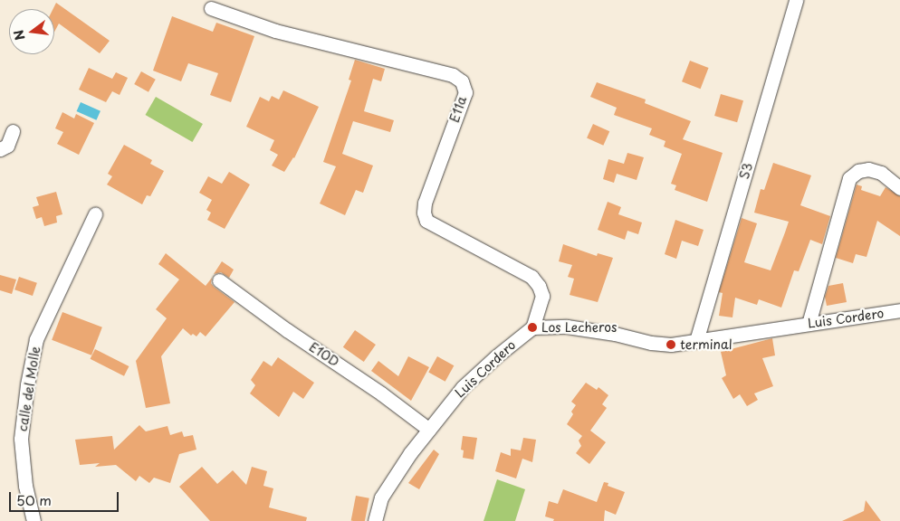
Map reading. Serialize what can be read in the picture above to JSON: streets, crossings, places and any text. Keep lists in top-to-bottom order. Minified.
{"streets":{"street":["E11a","S3","Luis Cordero","E10D","calle del Molle"]},"crossings":[["E11a","Luis Cordero"],["S3","Luis Cordero"],["Luis Cordero","E10D"]],"places":["Los Lecheros","terminal"],"scale_bar":"50 m","north":"left"}
